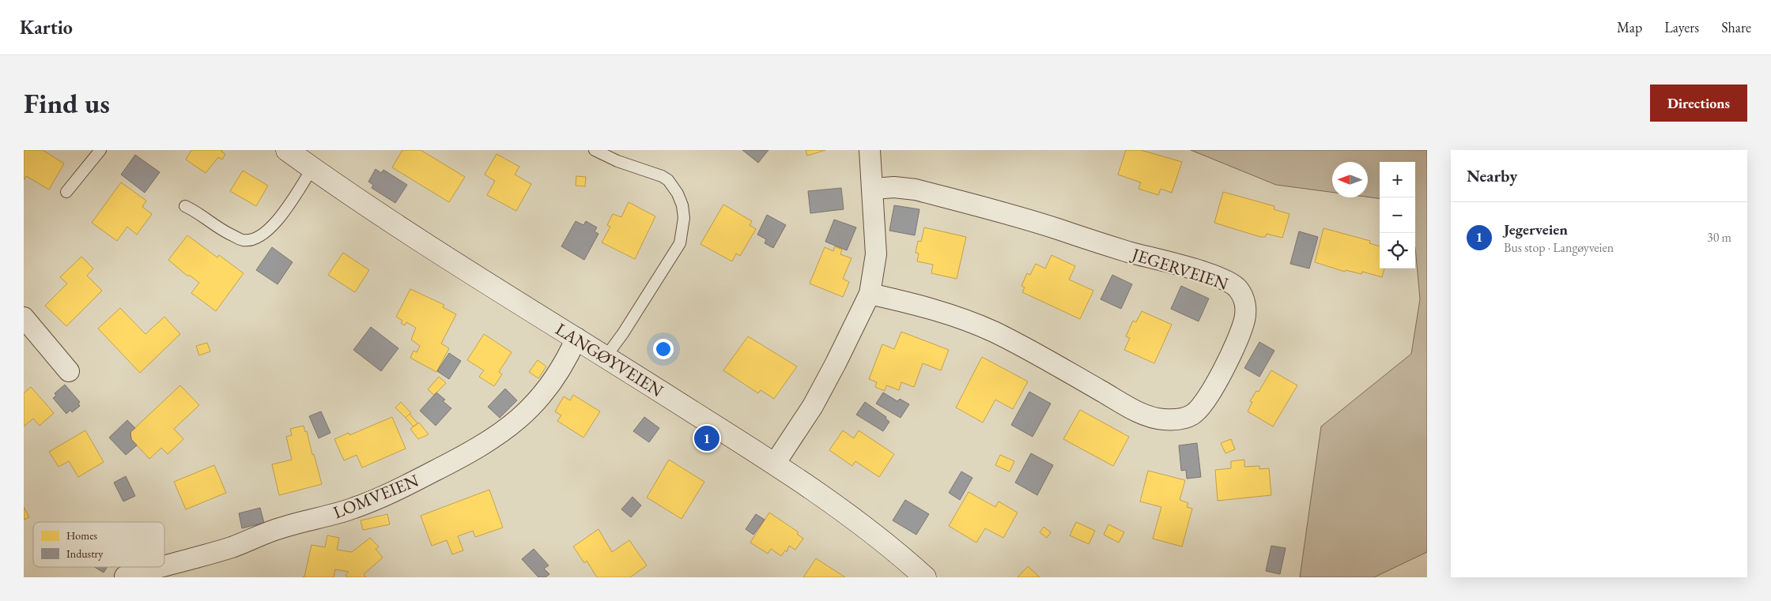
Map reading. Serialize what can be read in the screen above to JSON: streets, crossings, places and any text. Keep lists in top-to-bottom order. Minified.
{"streets":{"main road":["LANGØYVEIEN"],"street":["JEGERVEIEN","LOMVEIEN"]},"crossings":[["LANGØYVEIEN","LOMVEIEN"]],"legend":["Homes","Industry"],"north":"left","page":{"header":"Kartio","nav":["Map","Layers","Share"],"buttons":"Directions","title":"Find us","heading":"Nearby","map_buttons":["+","−"],"list":[{"mark":"1","name":"Jegerveien","note":"Bus stop · Langøyveien","value":"30 m"}],"pins":"1"}}
